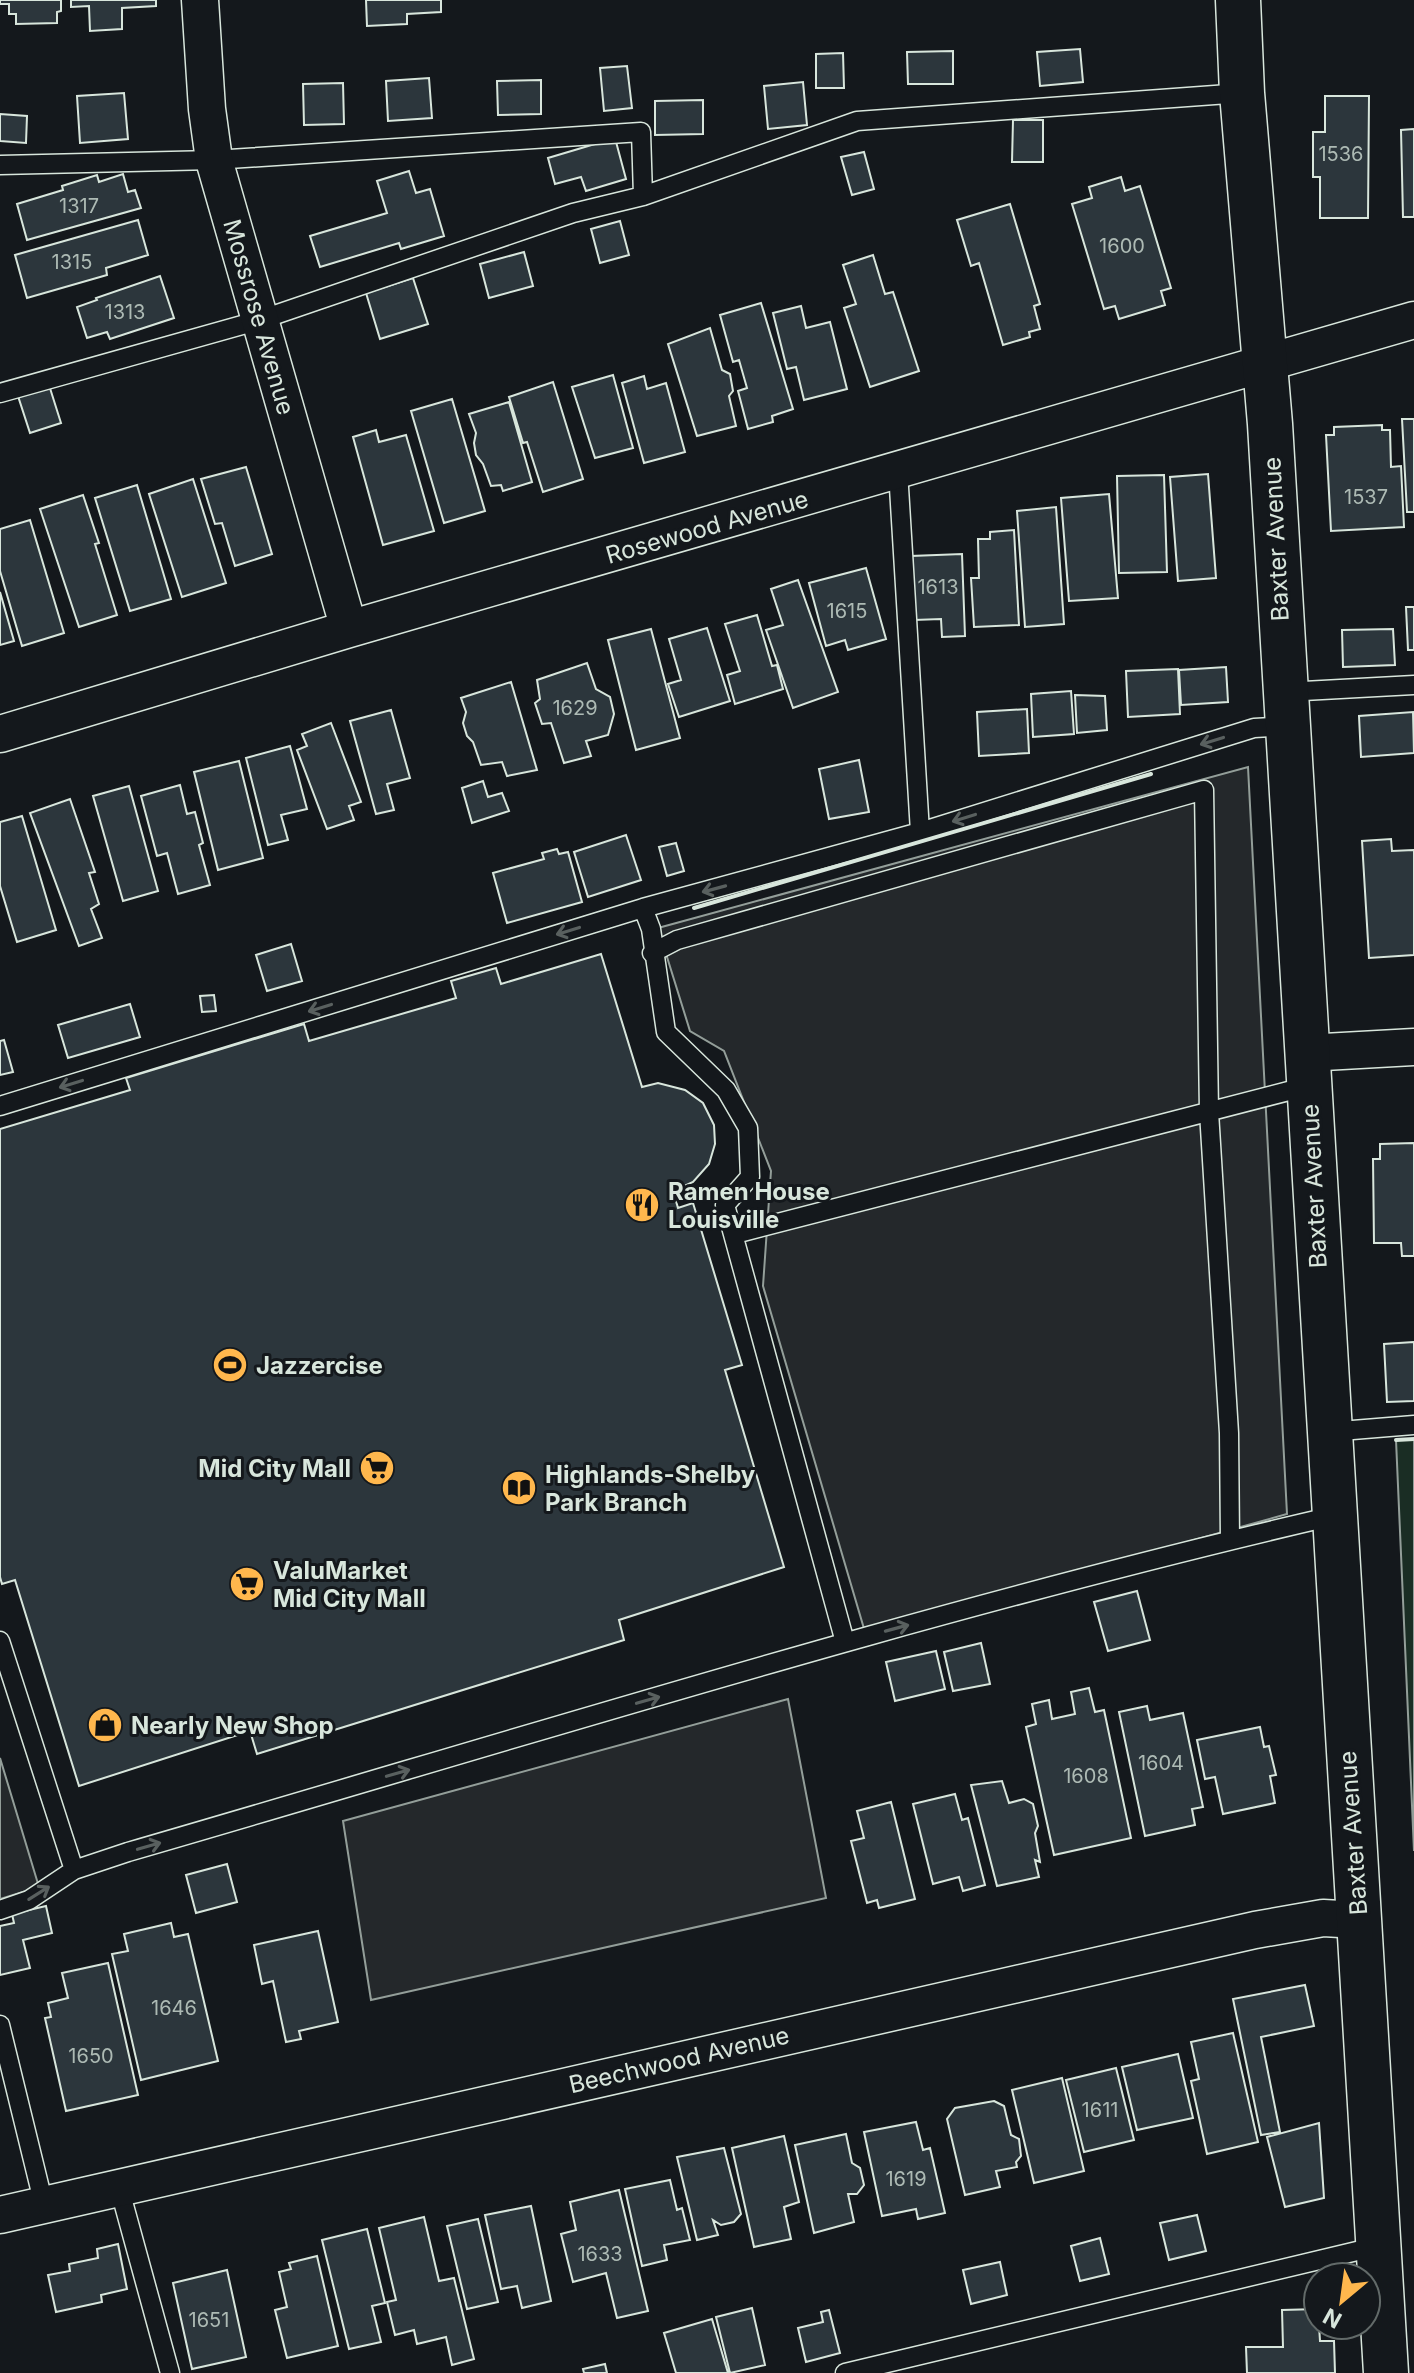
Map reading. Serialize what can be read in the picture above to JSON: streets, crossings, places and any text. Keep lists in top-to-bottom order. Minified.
{"streets":{"main road":["Baxter Avenue"],"street":["Mossrose Avenue","Rosewood Avenue","Beechwood Avenue"]},"crossings":[["Mossrose Avenue","Rosewood Avenue"],["Rosewood Avenue","Baxter Avenue"],["Baxter Avenue","Beechwood Avenue"]],"places":{"restaurant":["Ramen House Louisville"],"sports":["Jazzercise"],"supermarket":["Mid City Mall","ValuMarket Mid City Mall"],"library":["Highlands-Shelby Park Branch"],"shop":["Nearly New Shop"]},"house_numbers":["1536","1317","1600","1315","1313","1537","1613","1615","1629","1604","1608","1646","1650","1611","1619","1633","1651"],"north":"bottom left"}
